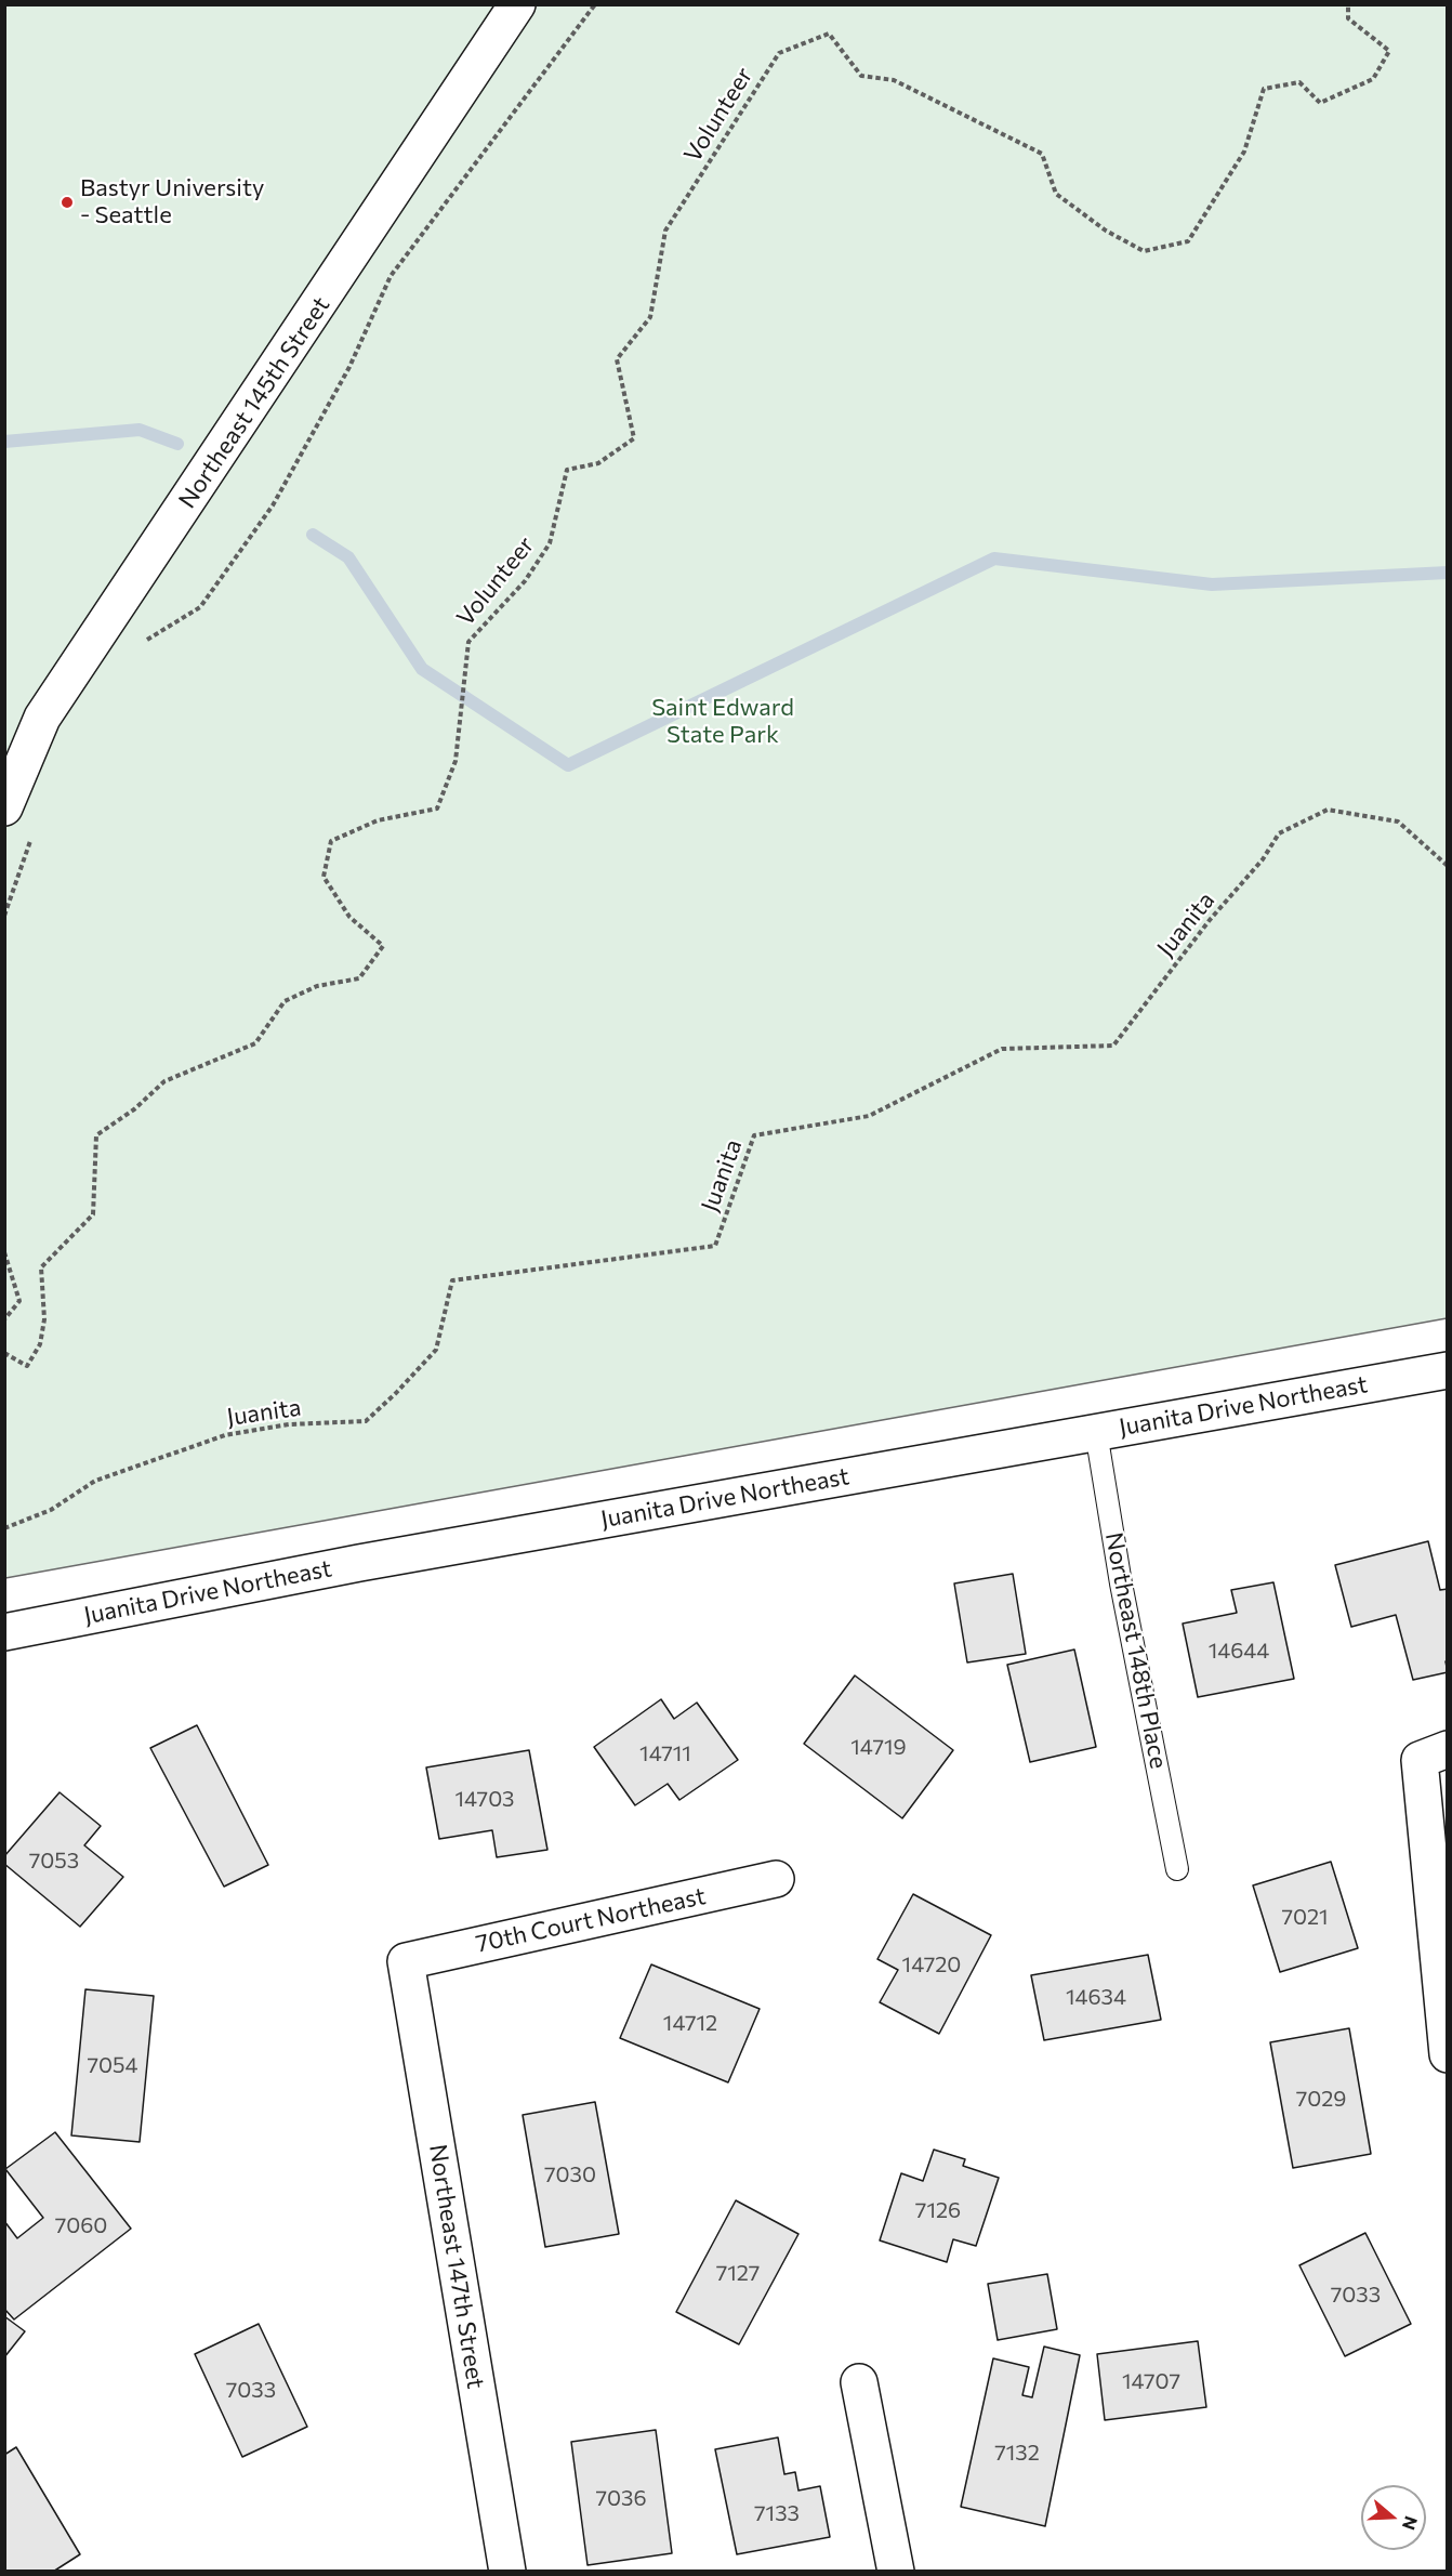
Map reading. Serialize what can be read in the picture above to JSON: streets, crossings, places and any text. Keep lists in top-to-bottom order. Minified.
{"streets":{"street":["Northeast 145th Street","Juanita Drive Northeast","70th Court Northeast","Northeast 147th Street"],"lane":["Northeast 148th Place"],"path":["Volunteer","Juanita"]},"crossings":[["Juanita Drive Northeast","Northeast 148th Place"],["70th Court Northeast","Northeast 147th Street"]],"parks":["Saint Edward State Park"],"places":["Bastyr University - Seattle"],"house_numbers":["14644","14719","14711","14703","7053","7021","14720","14634","14712","7054","7029","7030","7126","7060","7127","7033","14707","7033","7132","7036","7133"],"north":"right"}
